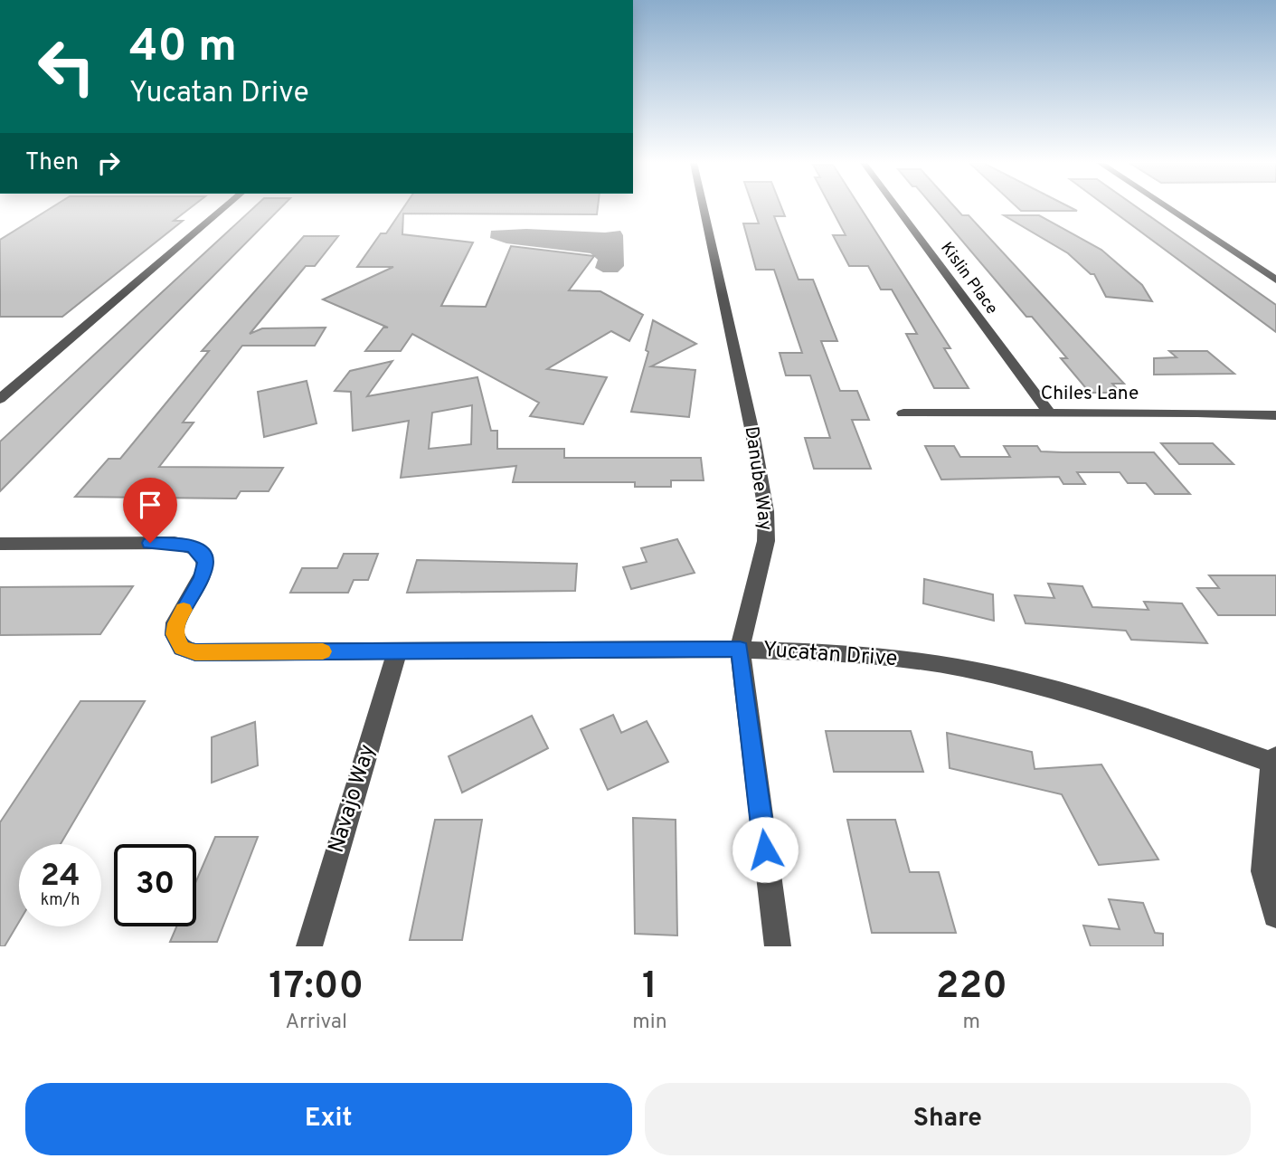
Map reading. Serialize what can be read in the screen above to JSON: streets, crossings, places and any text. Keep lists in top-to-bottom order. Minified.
{"streets":{"street":["Kislin Place","Chiles Lane","Danube Way","Yucatan Drive","Navajo Way"]},"crossings":[["Kislin Place","Chiles Lane"],["Danube Way","Yucatan Drive"],["Yucatan Drive","Navajo Way"]],"page":{"turn":["40 m","Yucatan Drive"],"then":"Then","speed":"24 km/h","limit":"30","eta":["17:00","Arrival","1","min","220","m"],"buttons":["Exit","Share"]}}
